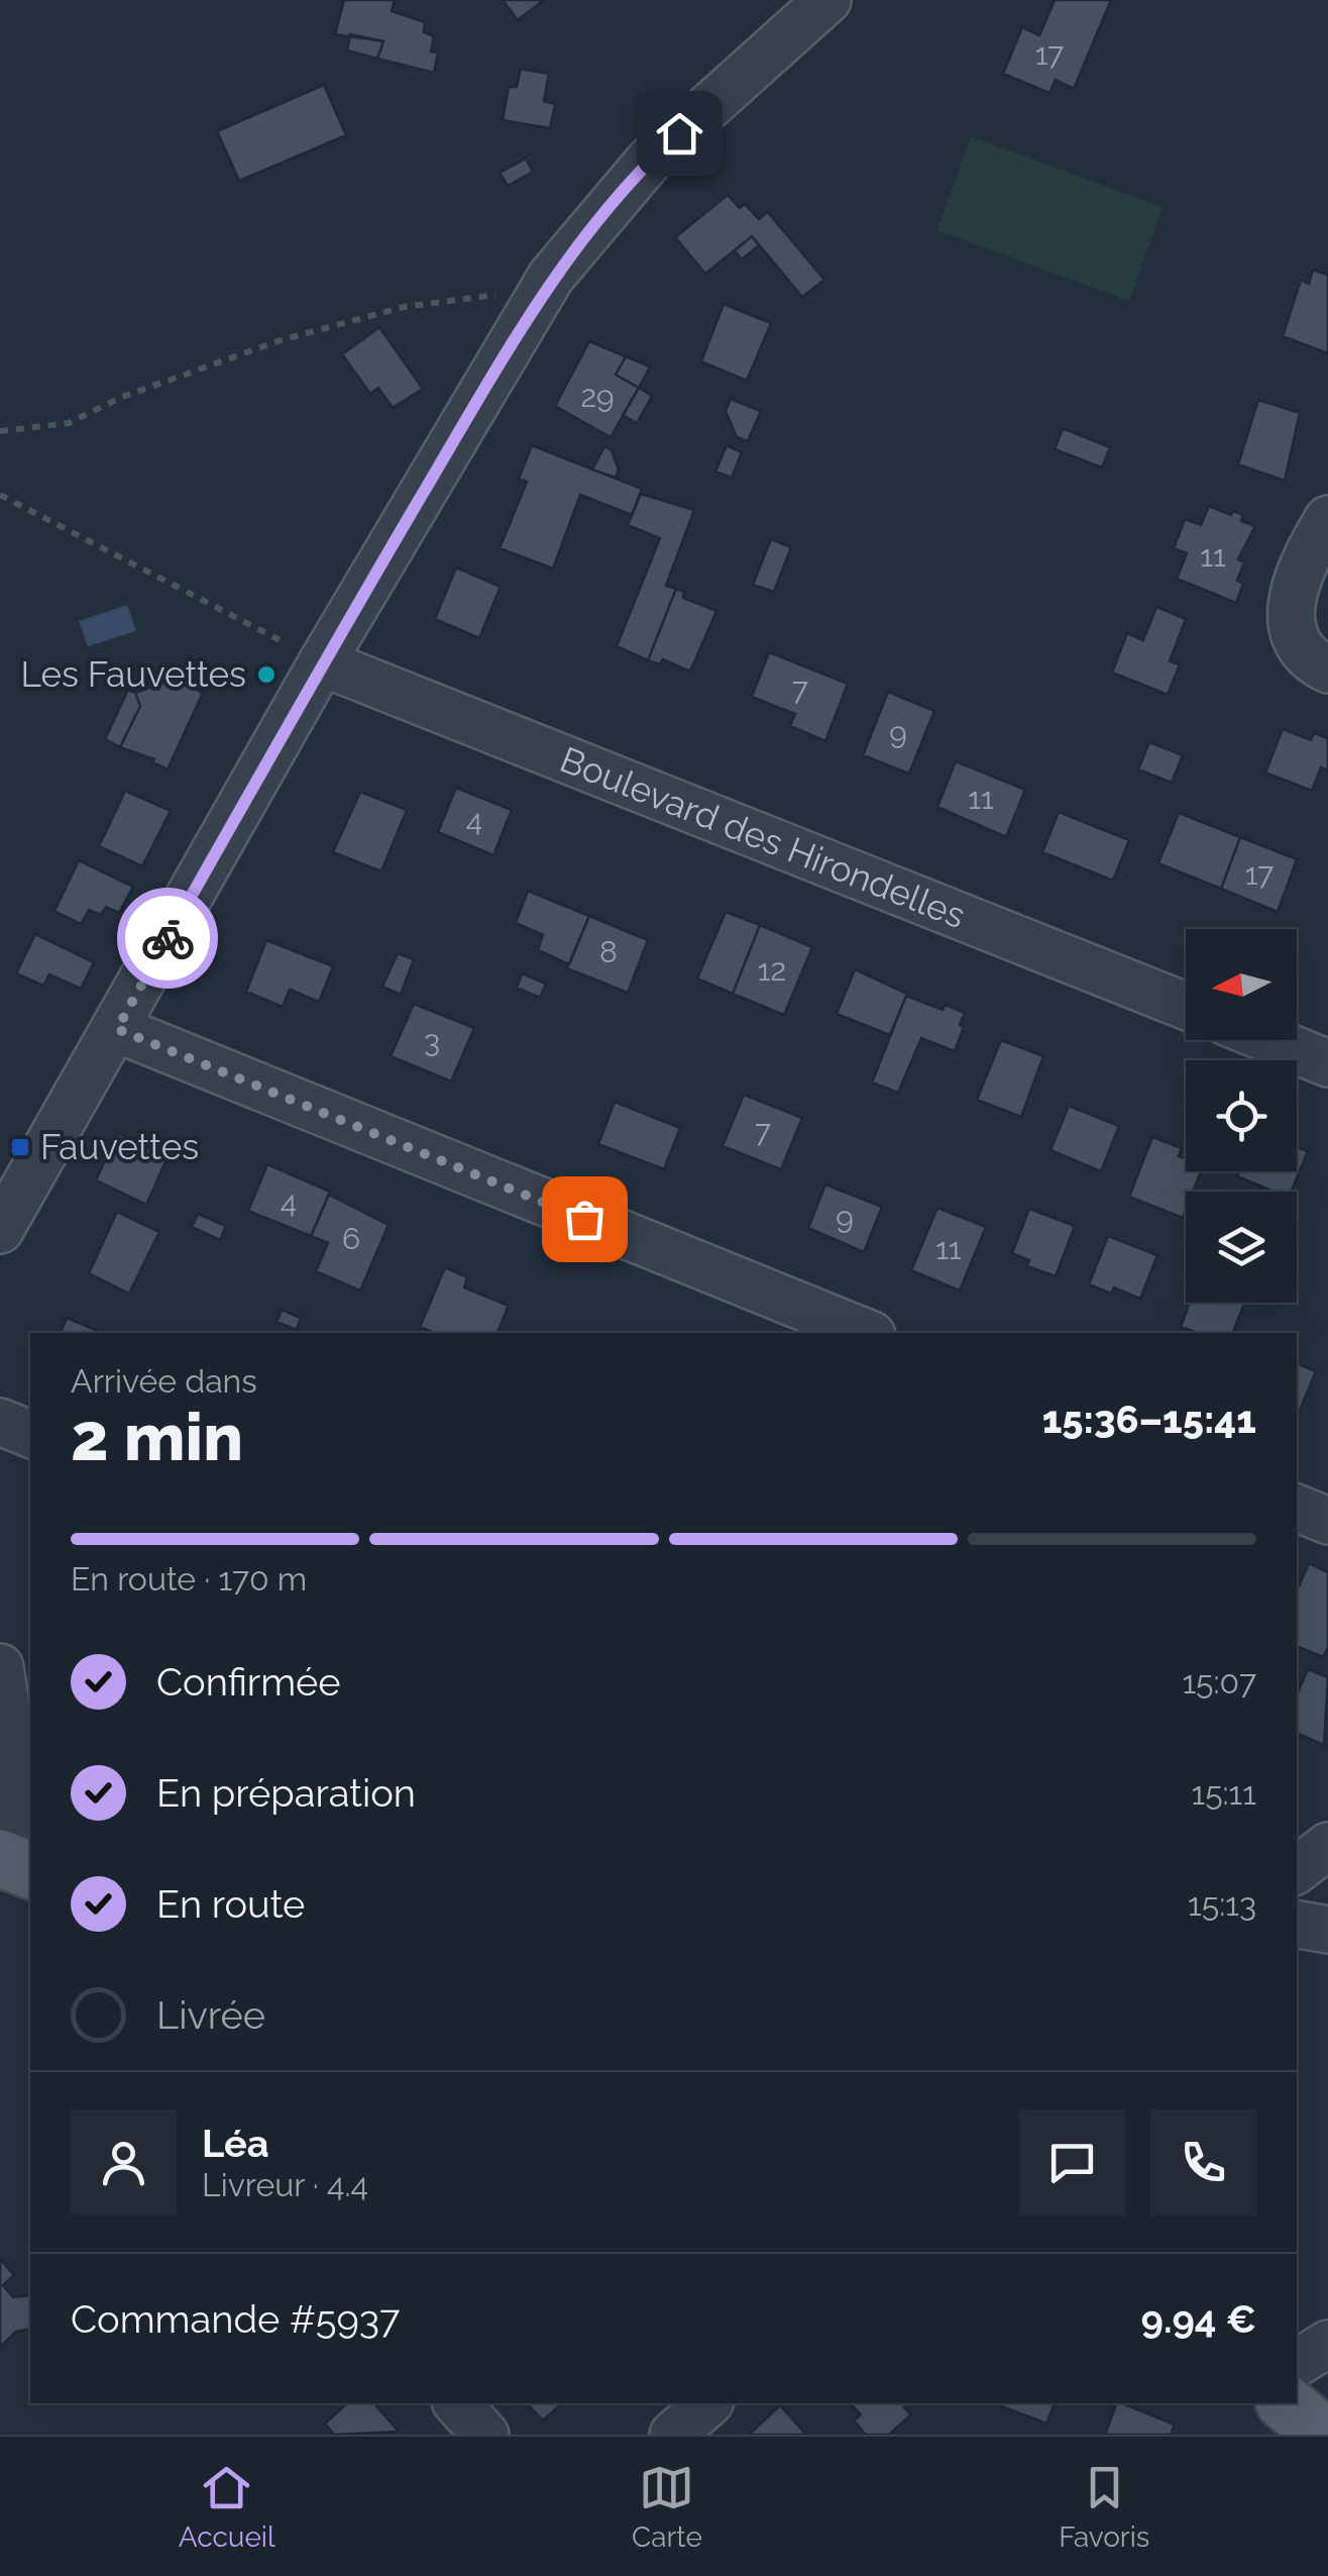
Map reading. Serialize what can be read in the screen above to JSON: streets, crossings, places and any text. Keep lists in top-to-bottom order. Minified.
{"streets":{"street":["Boulevard des Hirondelles"]},"places":{"other":["Les Fauvettes"],"transit":["Fauvettes"]},"house_numbers":["17","29","11","7","9","11","4","17","8","12","3","7","4","9","6","11"],"north":"left","page":{"heading":["2 min","Arrivée dans","15:36–15:41"],"panel":["Léa","Livreur · 4.4","Commande #5937","9.94 €"],"bar":"En route · 170 m","list":[["Confirmée","15:07"],["En préparation","15:11"],["En route","15:13"],"Livrée"],"tabs":["Accueil","Carte","Favoris"]}}
